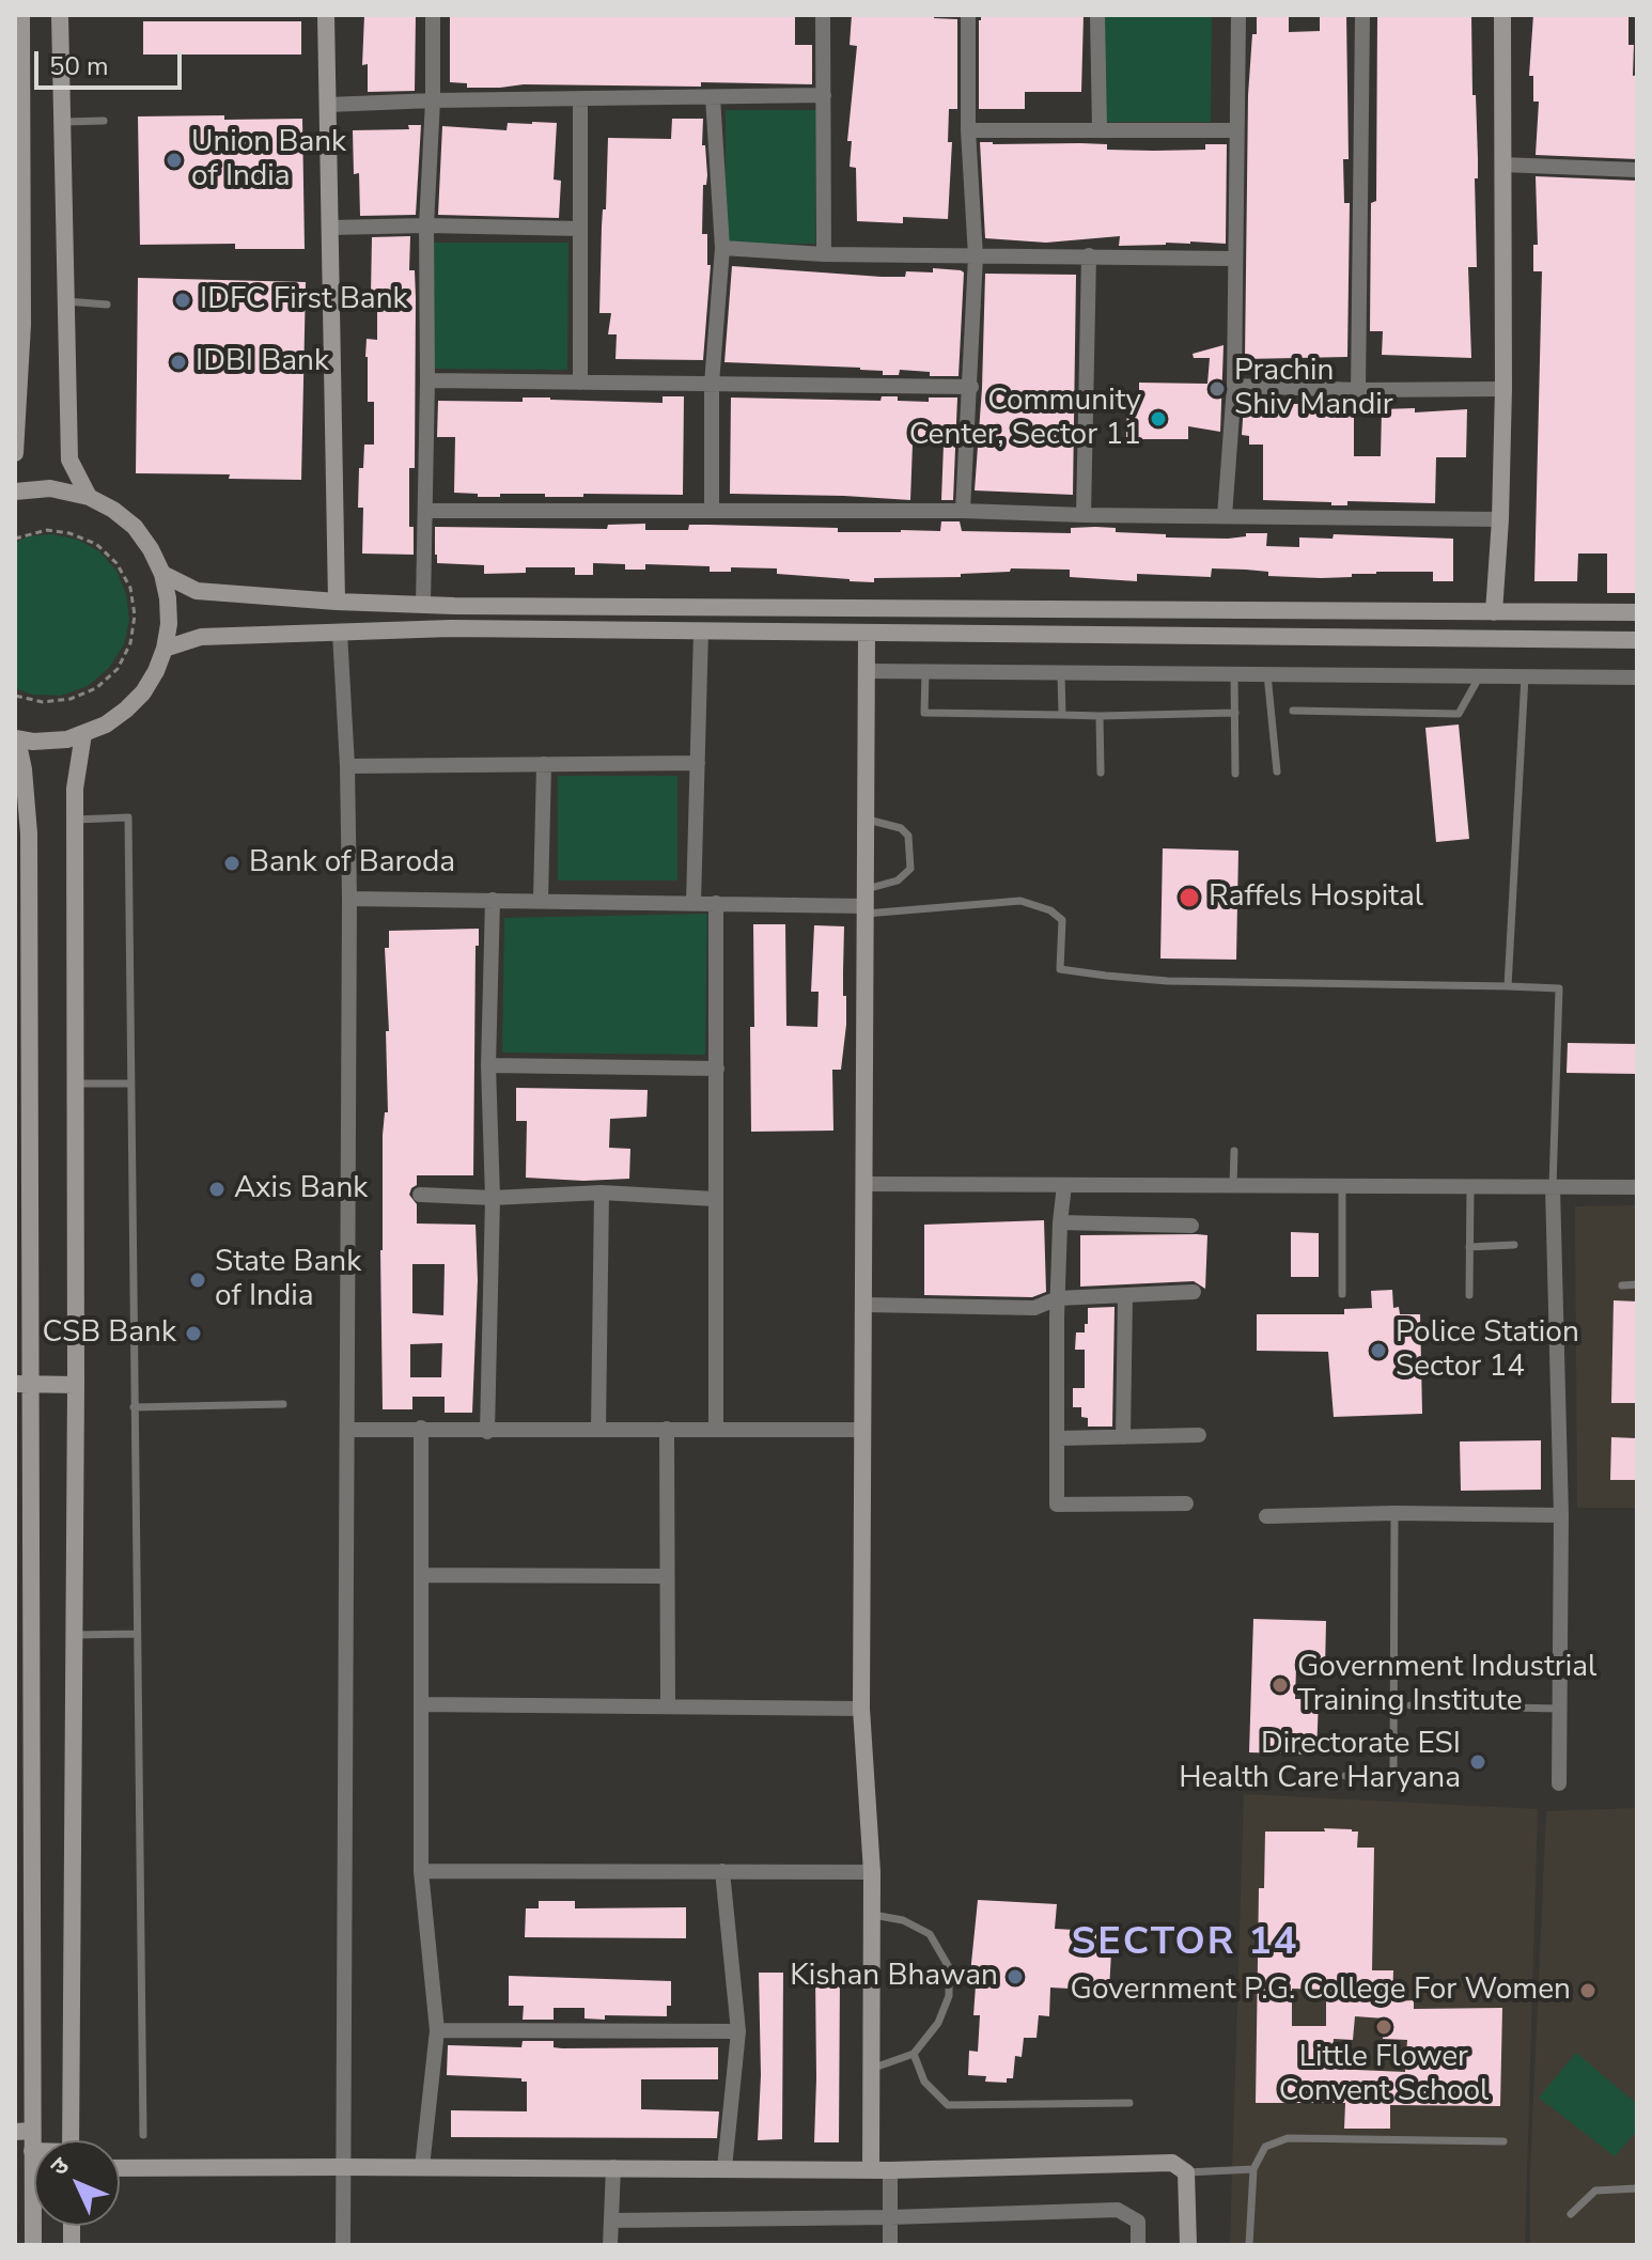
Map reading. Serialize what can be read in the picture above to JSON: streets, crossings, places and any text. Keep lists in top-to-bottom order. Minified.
{"districts":["SECTOR 14"],"places":["Union Bank of India","IDFC First Bank","IDBI Bank","Prachin Shiv Mandir","Community Center, Sector 11","Bank of Baroda","Raffels Hospital","Axis Bank","State Bank of India","CSB Bank","Police Station Sector 14","Government Industrial Training Institute","Directorate ESI Health Care Haryana","Kishan Bhawan","Government P.G. College For Women","Little Flower Convent School"],"scale_bar":"50 m","north":"top left"}
